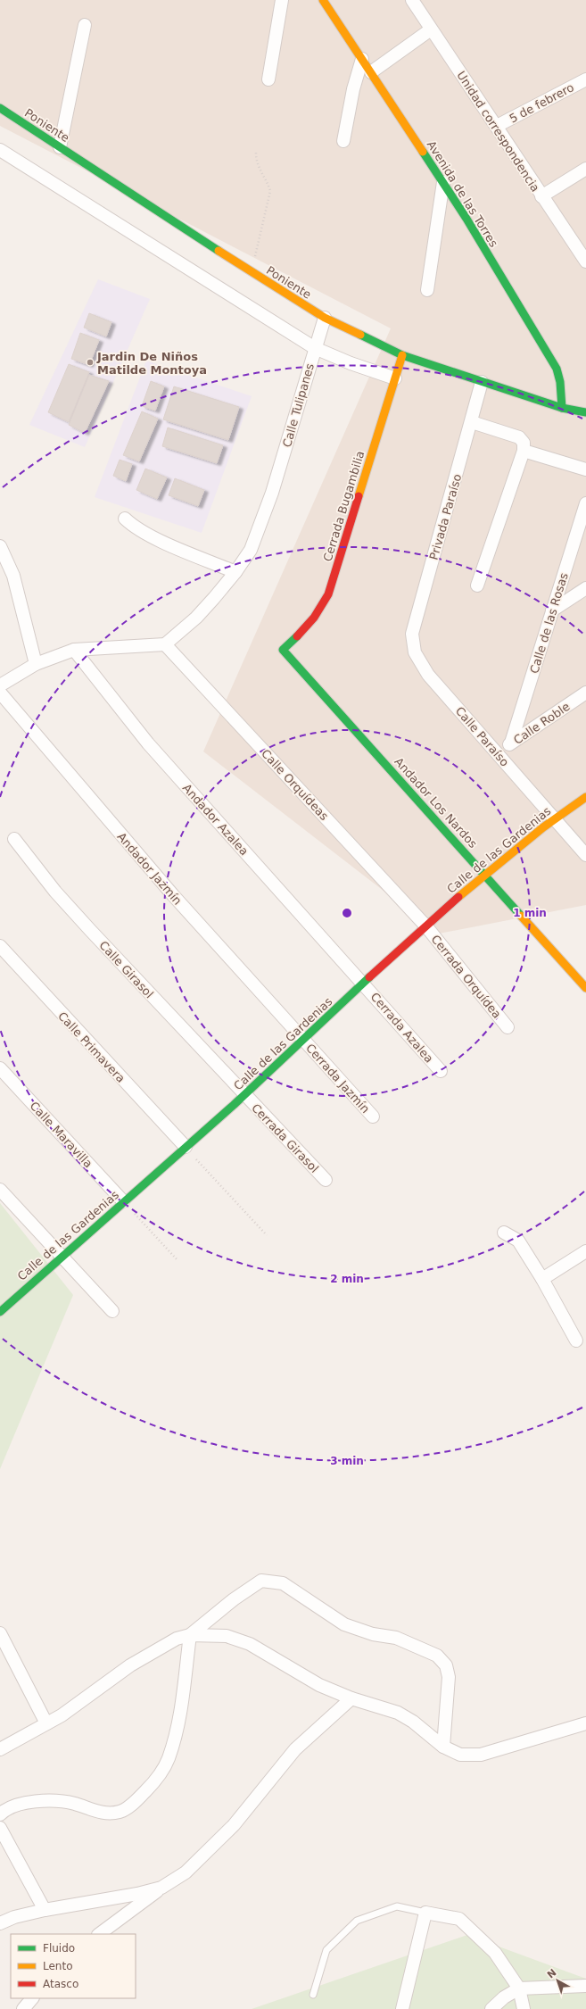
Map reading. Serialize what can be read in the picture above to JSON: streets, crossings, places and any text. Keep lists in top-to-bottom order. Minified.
{"streets":{"street":["5 de febrero","Poniente","Unidad correspondencia","Avenida de las Torres","Calle Tulipanes","Cerrada Bugambilia","Privada Paraíso","Calle de las Rosas","Calle Roble","Calle Paraíso","Calle Orquídeas","Andador Los Nardos","Andador Azalea","Calle de las Gardenias","Andador Jazmín","Calle Girasol","Cerrada Orquídea","Cerrada Azalea","Calle Primavera","Cerrada Jazmín","Calle Maravilla","Cerrada Girasol"]},"crossings":[["5 de febrero","Unidad correspondencia"],["Poniente","Avenida de las Torres"],["Poniente","Calle Tulipanes"],["Poniente","Cerrada Bugambilia"],["Poniente","Privada Paraíso"],["Cerrada Bugambilia","Andador Los Nardos"],["Privada Paraíso","Calle Paraíso"],["Calle de las Rosas","Calle Roble"],["Calle Roble","Calle Paraíso"],["Calle Paraíso","Calle de las Gardenias"],["Calle Orquídeas","Calle de las Gardenias"],["Calle Orquídeas","Cerrada Orquídea"],["Andador Los Nardos","Calle de las Gardenias"],["Andador Azalea","Calle de las Gardenias"],["Andador Azalea","Cerrada Azalea"],["Calle de las Gardenias","Andador Jazmín"],["Calle de las Gardenias","Calle Girasol"],["Calle de las Gardenias","Cerrada Orquídea"],["Calle de las Gardenias","Cerrada Azalea"],["Calle de las Gardenias","Calle Primavera"],["Calle de las Gardenias","Cerrada Jazmín"],["Calle de las Gardenias","Calle Maravilla"],["Calle de las Gardenias","Cerrada Girasol"],["Andador Jazmín","Cerrada Jazmín"],["Calle Girasol","Cerrada Girasol"]],"places":["Jardin De Niños Matilde Montoya"],"legend":["Fluido","Lento","Atasco"],"north":"top left","rings":["1 min","2 min","3 min"]}
